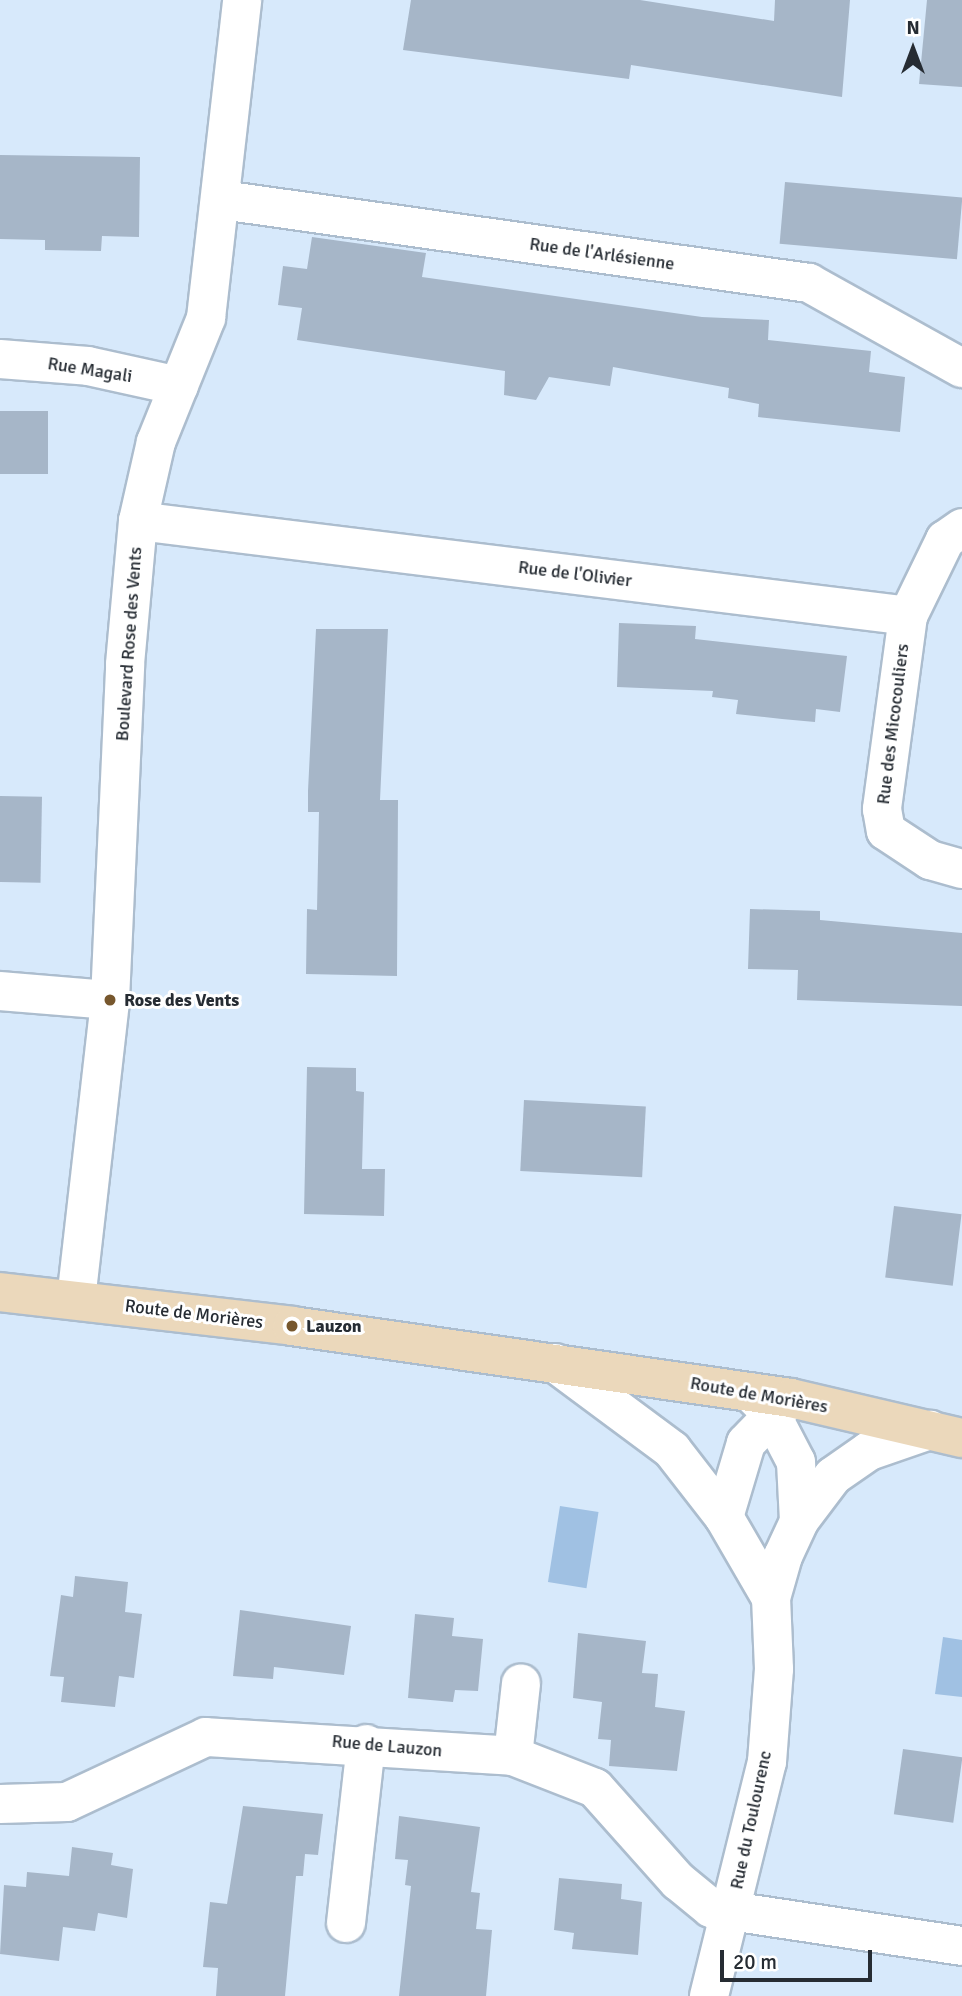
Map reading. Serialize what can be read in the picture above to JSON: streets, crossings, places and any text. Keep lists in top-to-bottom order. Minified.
{"streets":{"main road":["Route de Morières"],"street":["Rue de l'Arlésienne","Rue Magali","Rue de l'Olivier","Boulevard Rose des Vents","Rue des Micocouliers","Rue de Lauzon","Rue du Toulourenc"]},"crossings":[["Rue de l'Arlésienne","Boulevard Rose des Vents"],["Rue Magali","Boulevard Rose des Vents"],["Rue de l'Olivier","Boulevard Rose des Vents"],["Rue de l'Olivier","Rue des Micocouliers"],["Boulevard Rose des Vents","Route de Morières"],["Route de Morières","Rue du Toulourenc"],["Rue de Lauzon","Rue du Toulourenc"]],"places":["Rose des Vents","Lauzon"],"scale_bar":"20 m","north":"top"}
